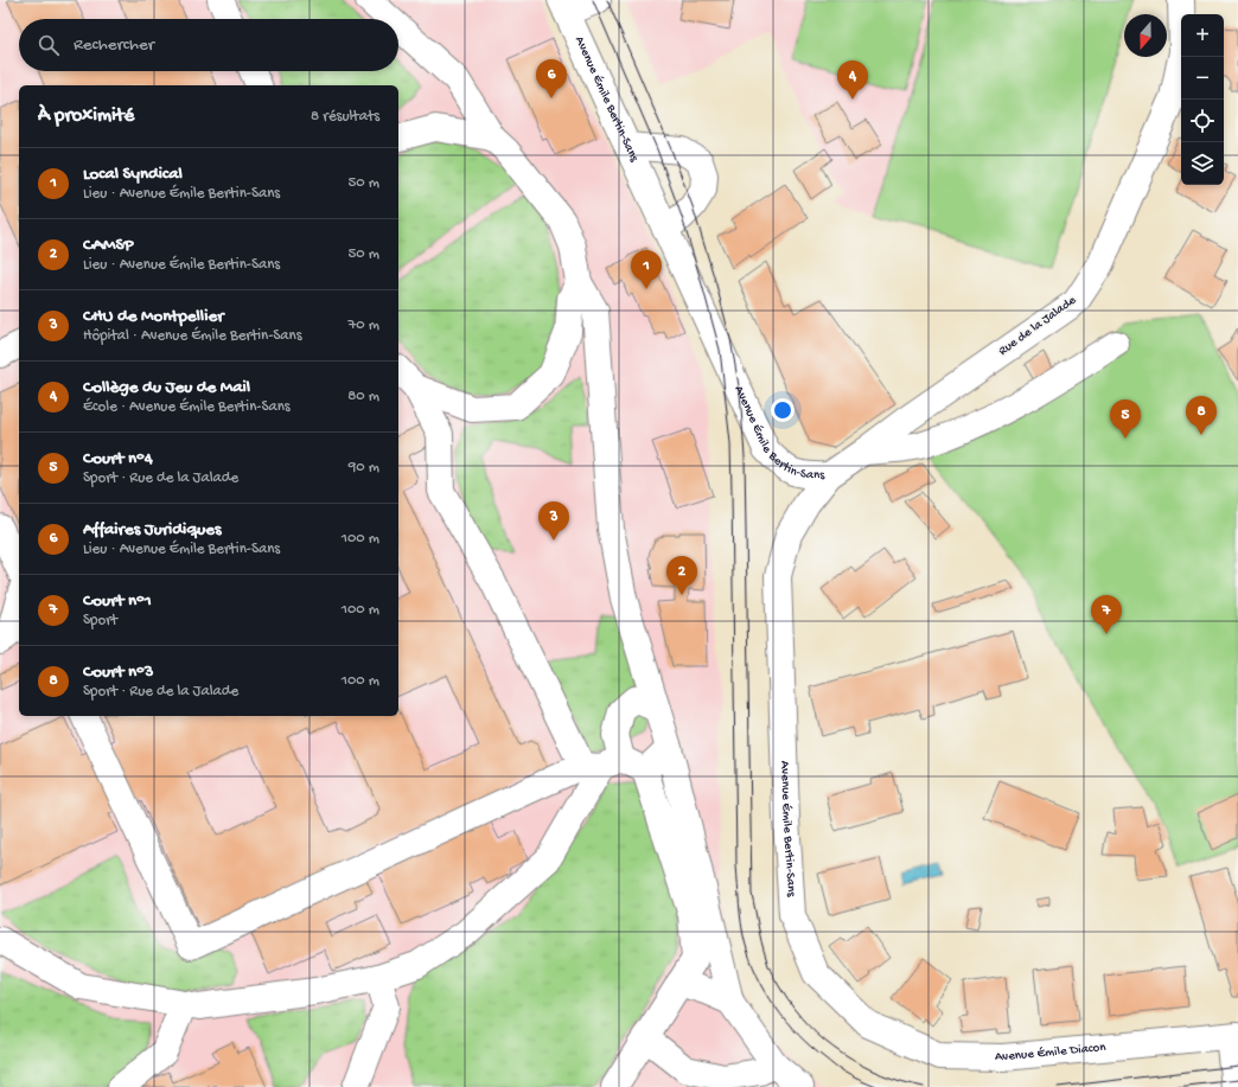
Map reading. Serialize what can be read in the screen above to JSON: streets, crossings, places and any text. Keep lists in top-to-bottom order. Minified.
{"streets":{"street":["Avenue Émile Bertin-Sans","Rue de la Jalade","Avenue Émile Diacon"]},"crossings":[["Avenue Émile Bertin-Sans","Rue de la Jalade"],["Avenue Émile Bertin-Sans","Avenue Émile Diacon"]],"north":"bottom","page":{"map_buttons":["+","−"],"search":"Rechercher","pins":["6","4","1","8","5","3","2","7"],"heading":["À proximité","8 résultats"],"list":[{"mark":"1","name":"Local Syndical","note":"Lieu · Avenue Émile Bertin-Sans","value":"50 m"},{"mark":"2","name":"CAMSP","note":"Lieu · Avenue Émile Bertin-Sans","value":"50 m"},{"mark":"3","name":"CHU de Montpellier","note":"Hôpital · Avenue Émile Bertin-Sans","value":"70 m"},{"mark":"4","name":"Collège du Jeu de Mail","note":"École · Avenue Émile Bertin-Sans","value":"80 m"},{"mark":"5","name":"Court n°4","note":"Sport · Rue de la Jalade","value":"90 m"},{"mark":"6","name":"Affaires Juridiques","note":"Lieu · Avenue Émile Bertin-Sans","value":"100 m"},{"mark":"7","name":"Court n°1","note":"Sport","value":"100 m"},{"mark":"8","name":"Court n°3","note":"Sport · Rue de la Jalade","value":"100 m"}]}}
